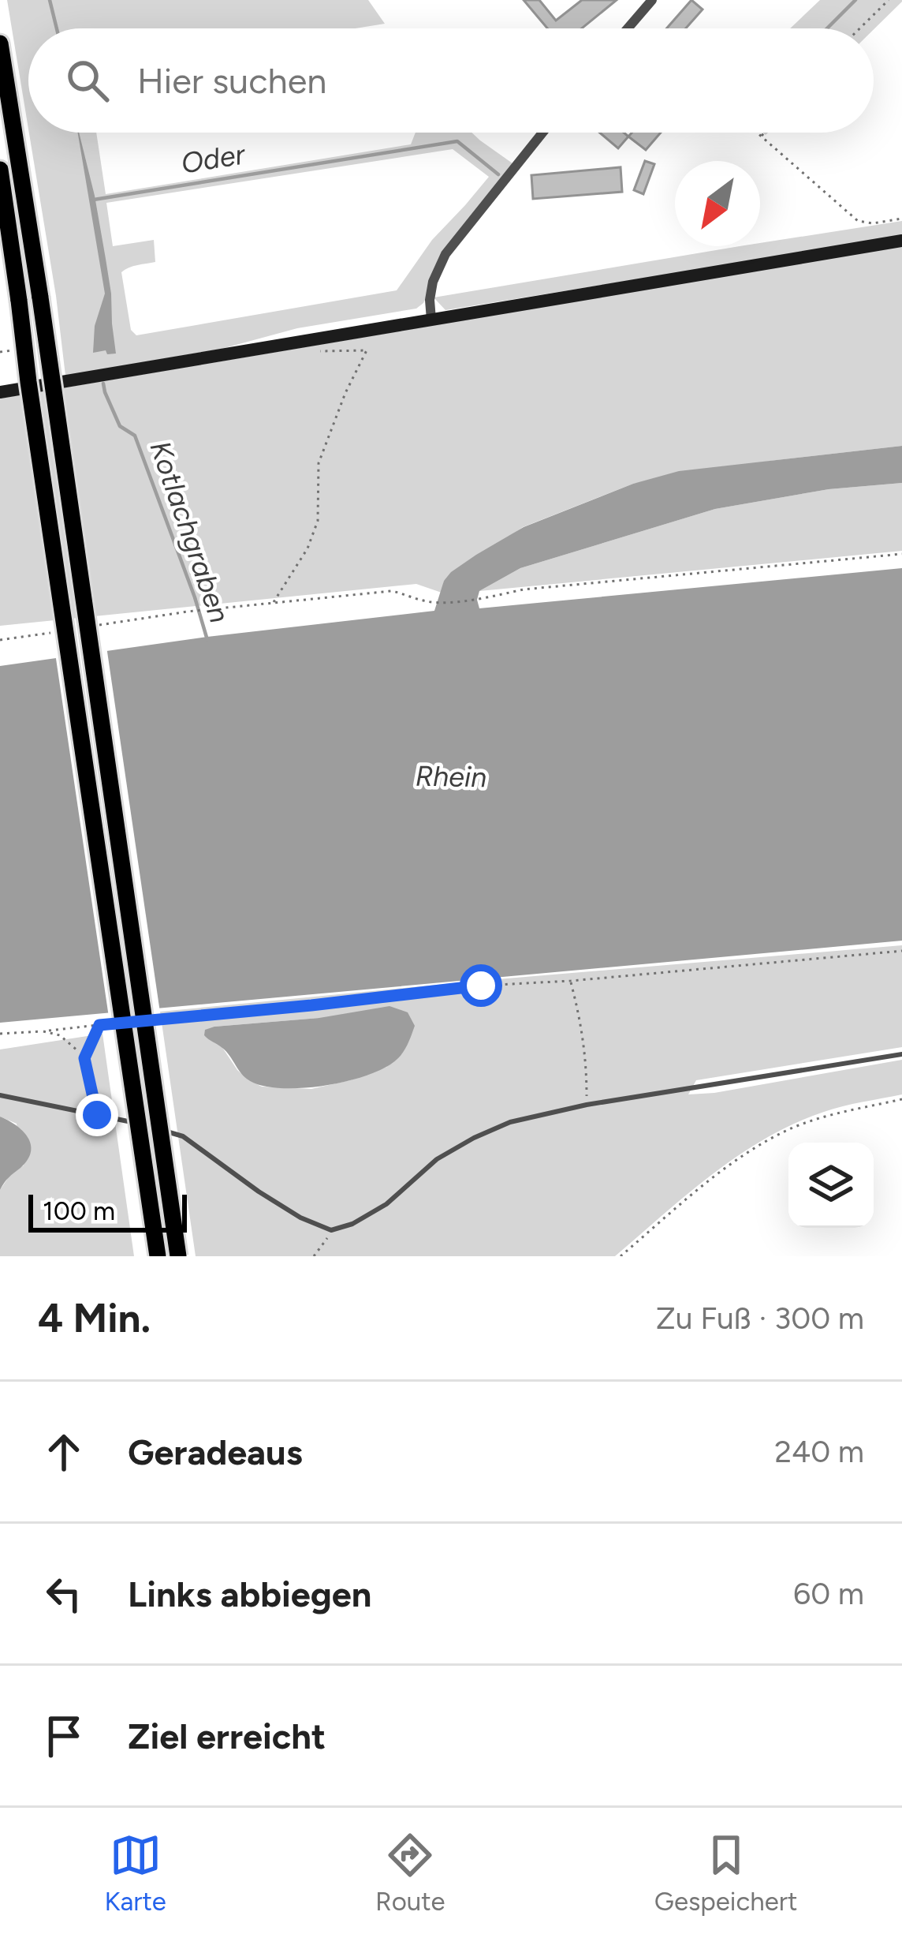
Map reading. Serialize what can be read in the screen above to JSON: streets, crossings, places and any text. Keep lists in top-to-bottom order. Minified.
{"water":["Oder","Kotlachgraben","Rhein"],"scale_bar":"100 m","north":"bottom left","page":{"search":"Hier suchen","scale":"100 m","heading":["4 Min.","Zu Fuß · 300 m"],"list":[["Geradeaus","240 m"],["Links abbiegen","60 m"],"Ziel erreicht"],"nav":["Karte","Route","Gespeichert"]}}
